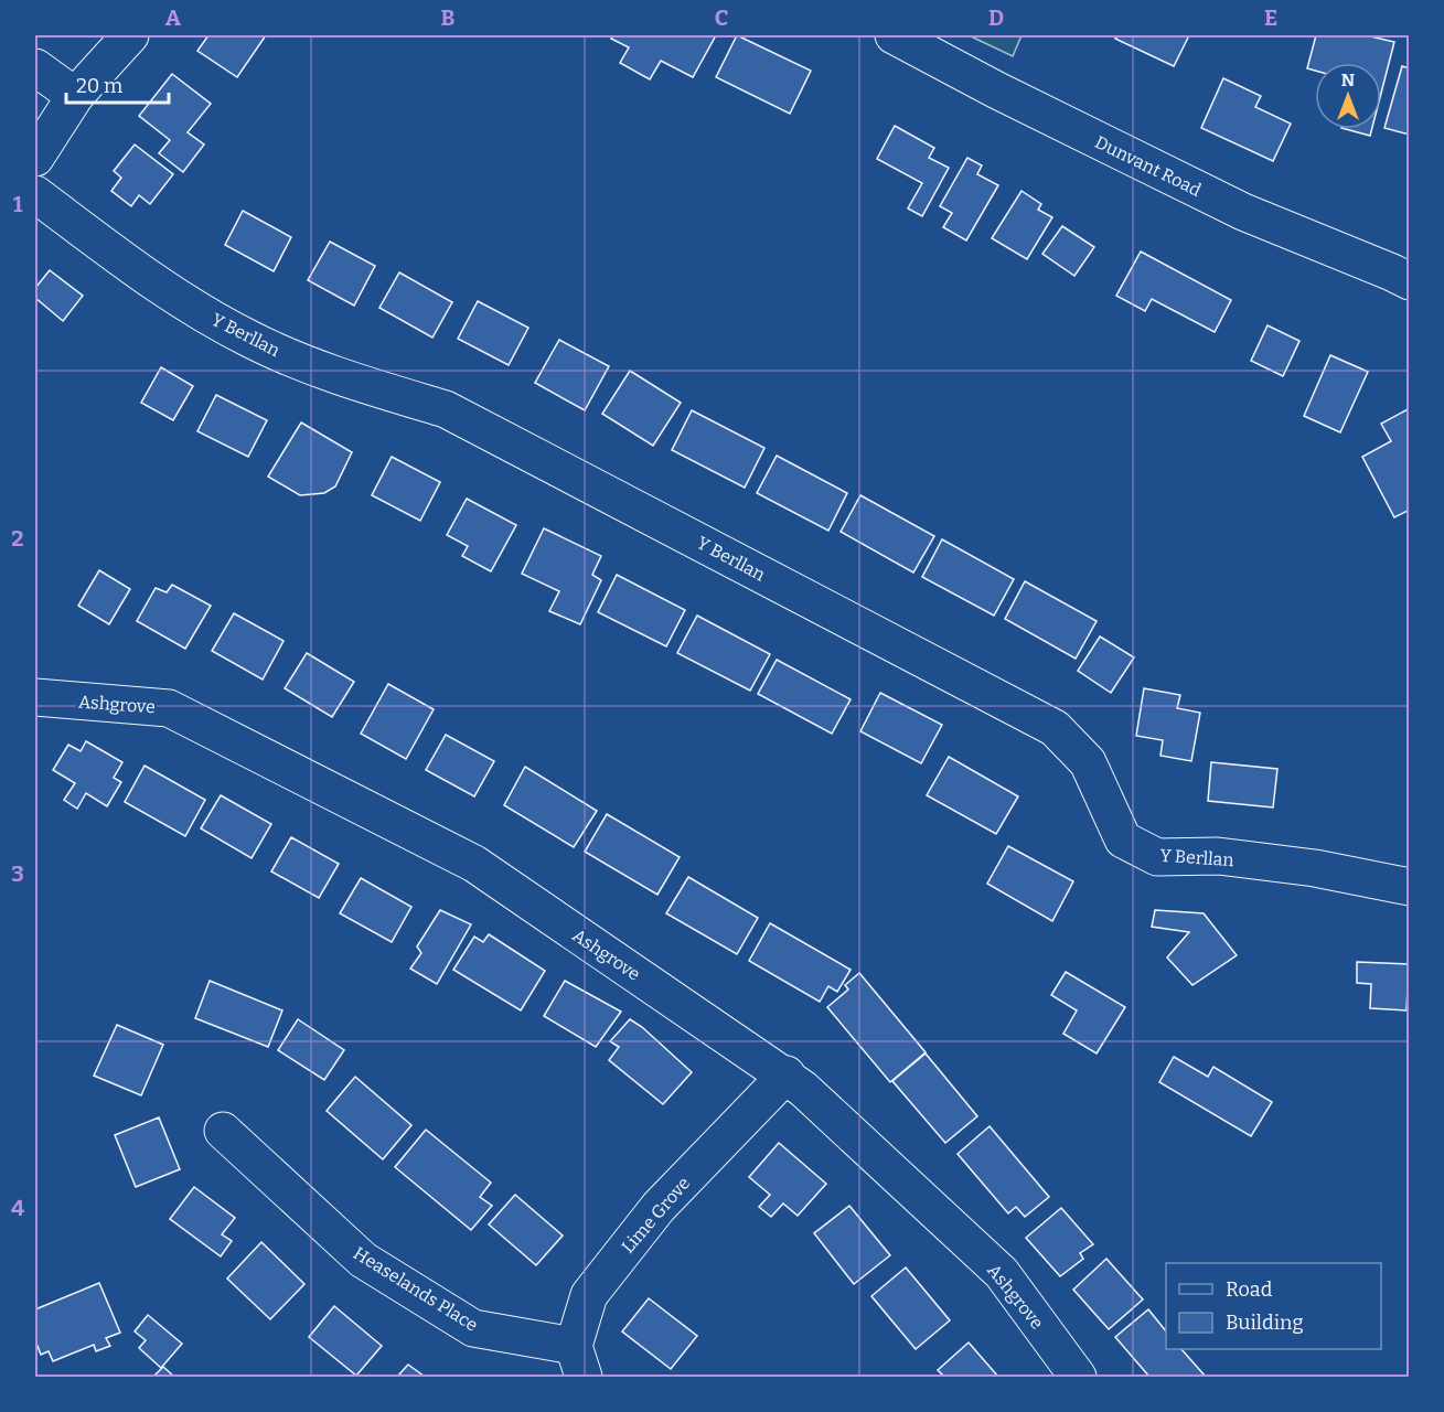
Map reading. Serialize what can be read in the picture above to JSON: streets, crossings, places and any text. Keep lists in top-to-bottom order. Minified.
{"streets":{"street":["Dunvant Road","Y Berllan","Ashgrove","Lime Grove","Heaselands Place"]},"crossings":[["Ashgrove","Lime Grove"],["Lime Grove","Heaselands Place"]],"legend":["Road","Building"],"scale_bar":"20 m","north":"top","grid":{"columns":["A","B","C","D","E"],"rows":["1","2","3","4"]}}
